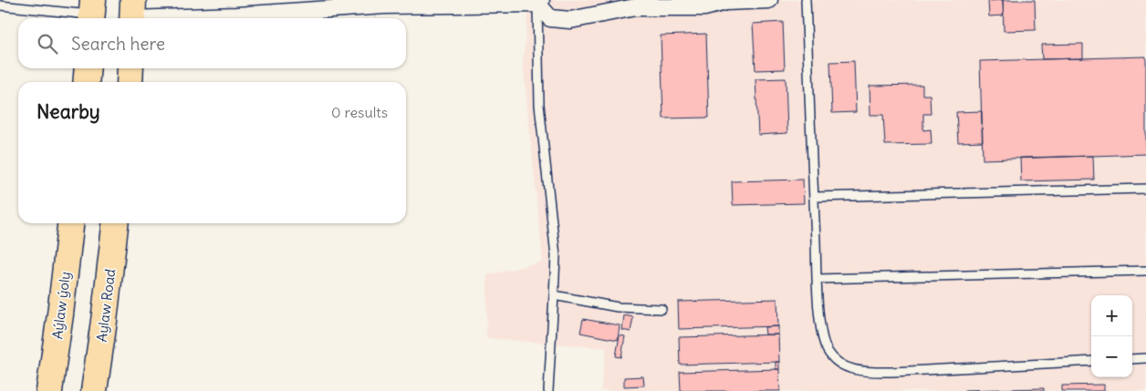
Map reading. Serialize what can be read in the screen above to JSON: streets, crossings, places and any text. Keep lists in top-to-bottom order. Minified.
{"streets":{"highway":["Aýlaw ýoly","Aylaw Road"]},"page":{"search":"Search here","heading":["Nearby","0 results"],"map_buttons":["+","−"]}}
